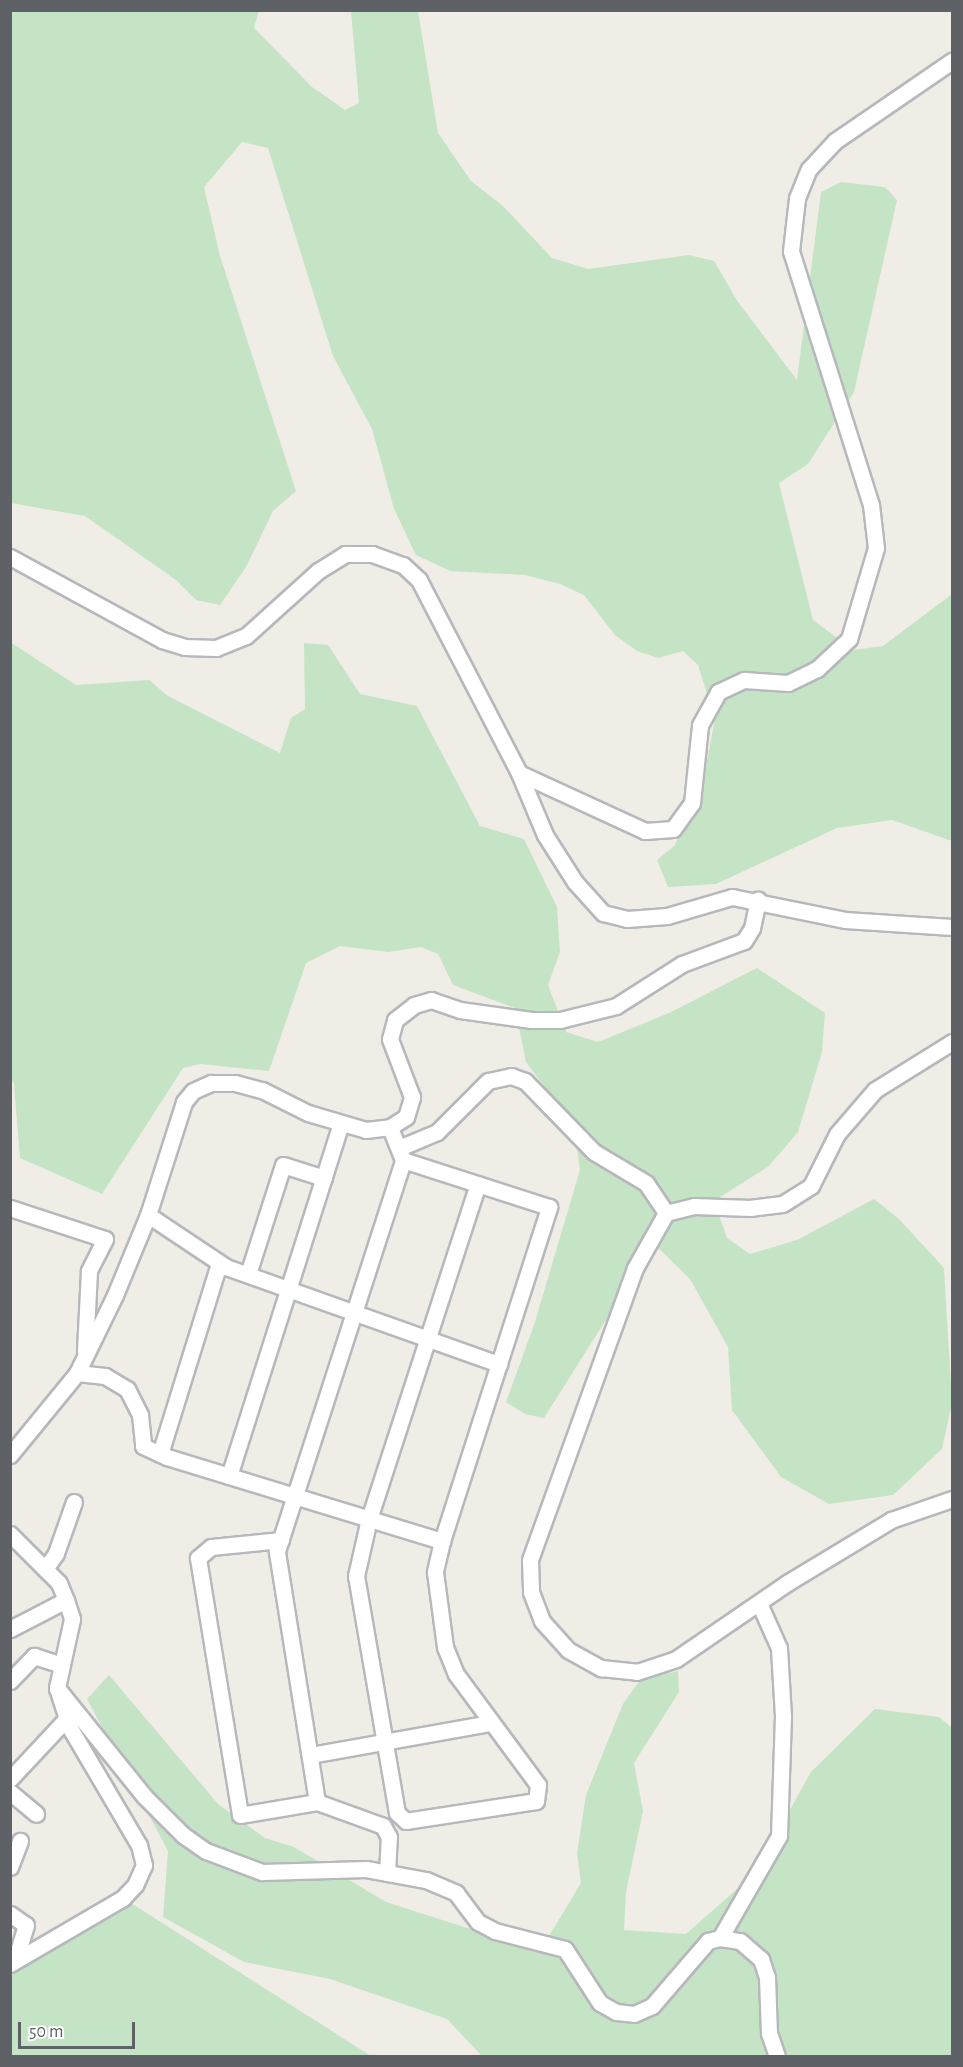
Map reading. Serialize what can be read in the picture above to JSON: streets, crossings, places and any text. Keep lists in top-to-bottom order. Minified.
{"scale_bar":"50 m"}
